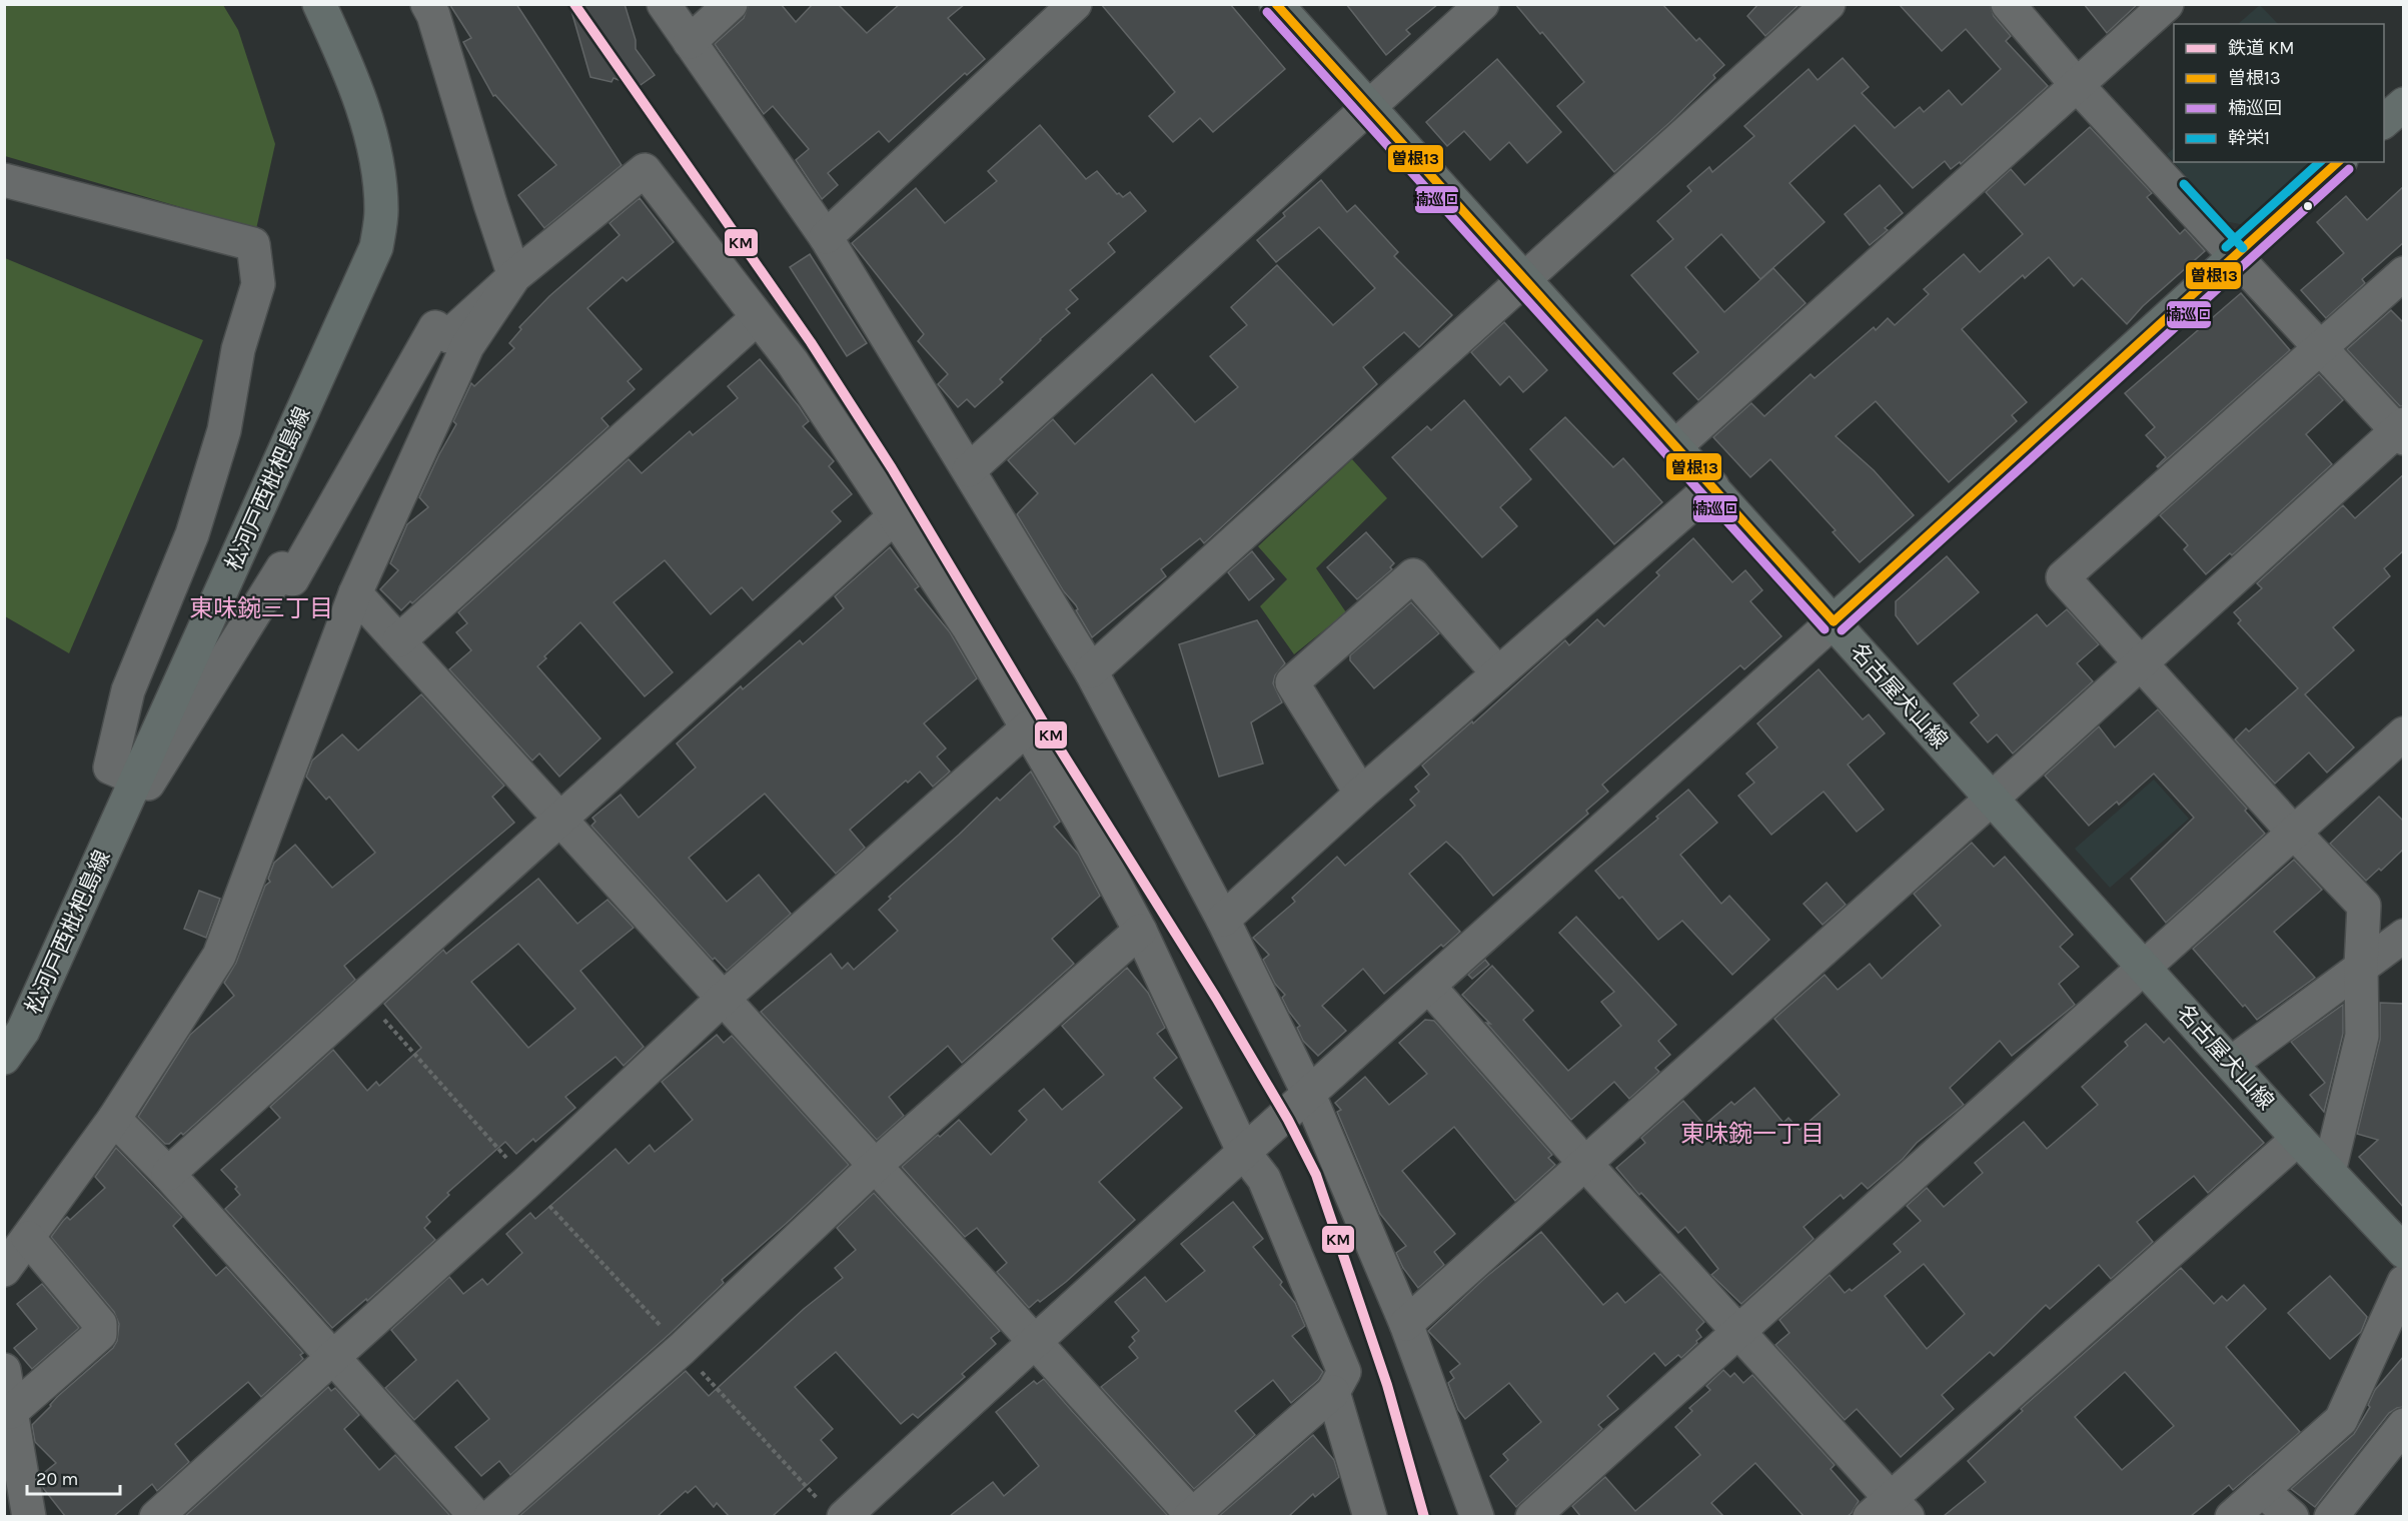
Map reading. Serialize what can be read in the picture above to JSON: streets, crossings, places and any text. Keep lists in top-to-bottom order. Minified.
{"streets":{"main road":["松河戸西枇杷島線","名古屋犬山線"]},"districts":["東味鋺三丁目","東味鋺一丁目"],"lines":["rail line KM","transit line 曽根13","transit line 楠巡回","transit line 幹栄1"],"legend":["鉄道 KM","曽根13","楠巡回","幹栄1"],"scale_bar":"20 m"}
